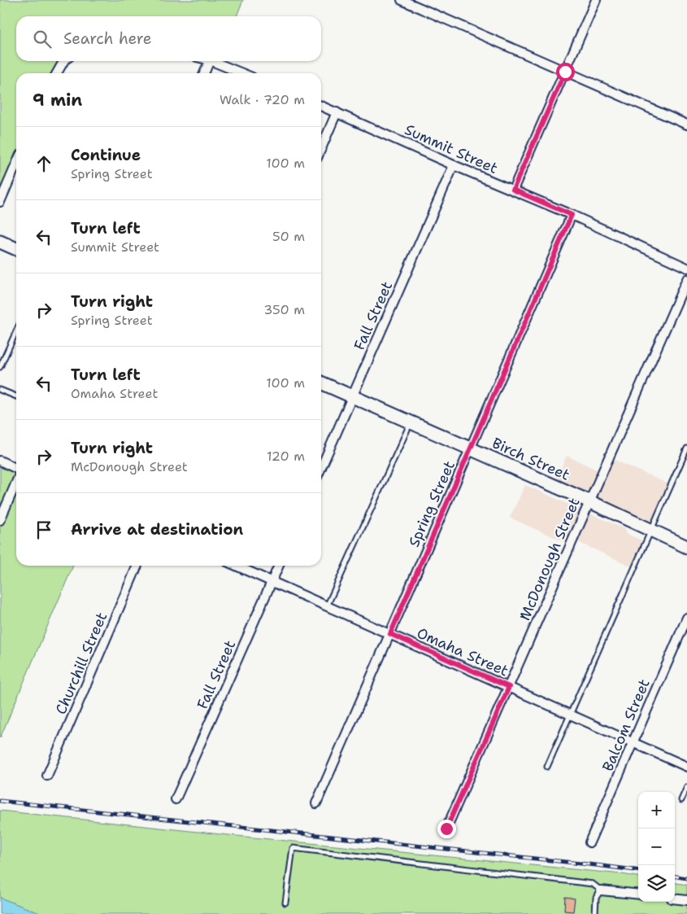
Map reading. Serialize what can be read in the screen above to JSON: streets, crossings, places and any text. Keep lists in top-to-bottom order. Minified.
{"streets":{"main road":["Birch Street"],"street":["Summit Street","Fall Street","Spring Street","McDonough Street","Omaha Street","Churchill Street","Balcom Street"]},"crossings":[["Summit Street","Fall Street"],["Summit Street","Spring Street"],["Fall Street","Birch Street"],["Fall Street","Omaha Street"],["Birch Street","Spring Street"],["Birch Street","McDonough Street"],["Spring Street","Omaha Street"],["McDonough Street","Omaha Street"],["Omaha Street","Balcom Street"]],"page":{"search":"Search here","heading":["9 min","Walk · 720 m"],"list":[["Continue","Spring Street","100 m"],["Turn left","Summit Street","50 m"],["Turn right","Spring Street","350 m"],["Turn left","Omaha Street","100 m"],["Turn right","McDonough Street","120 m"],"Arrive at destination"],"map_buttons":["+","−"]}}
